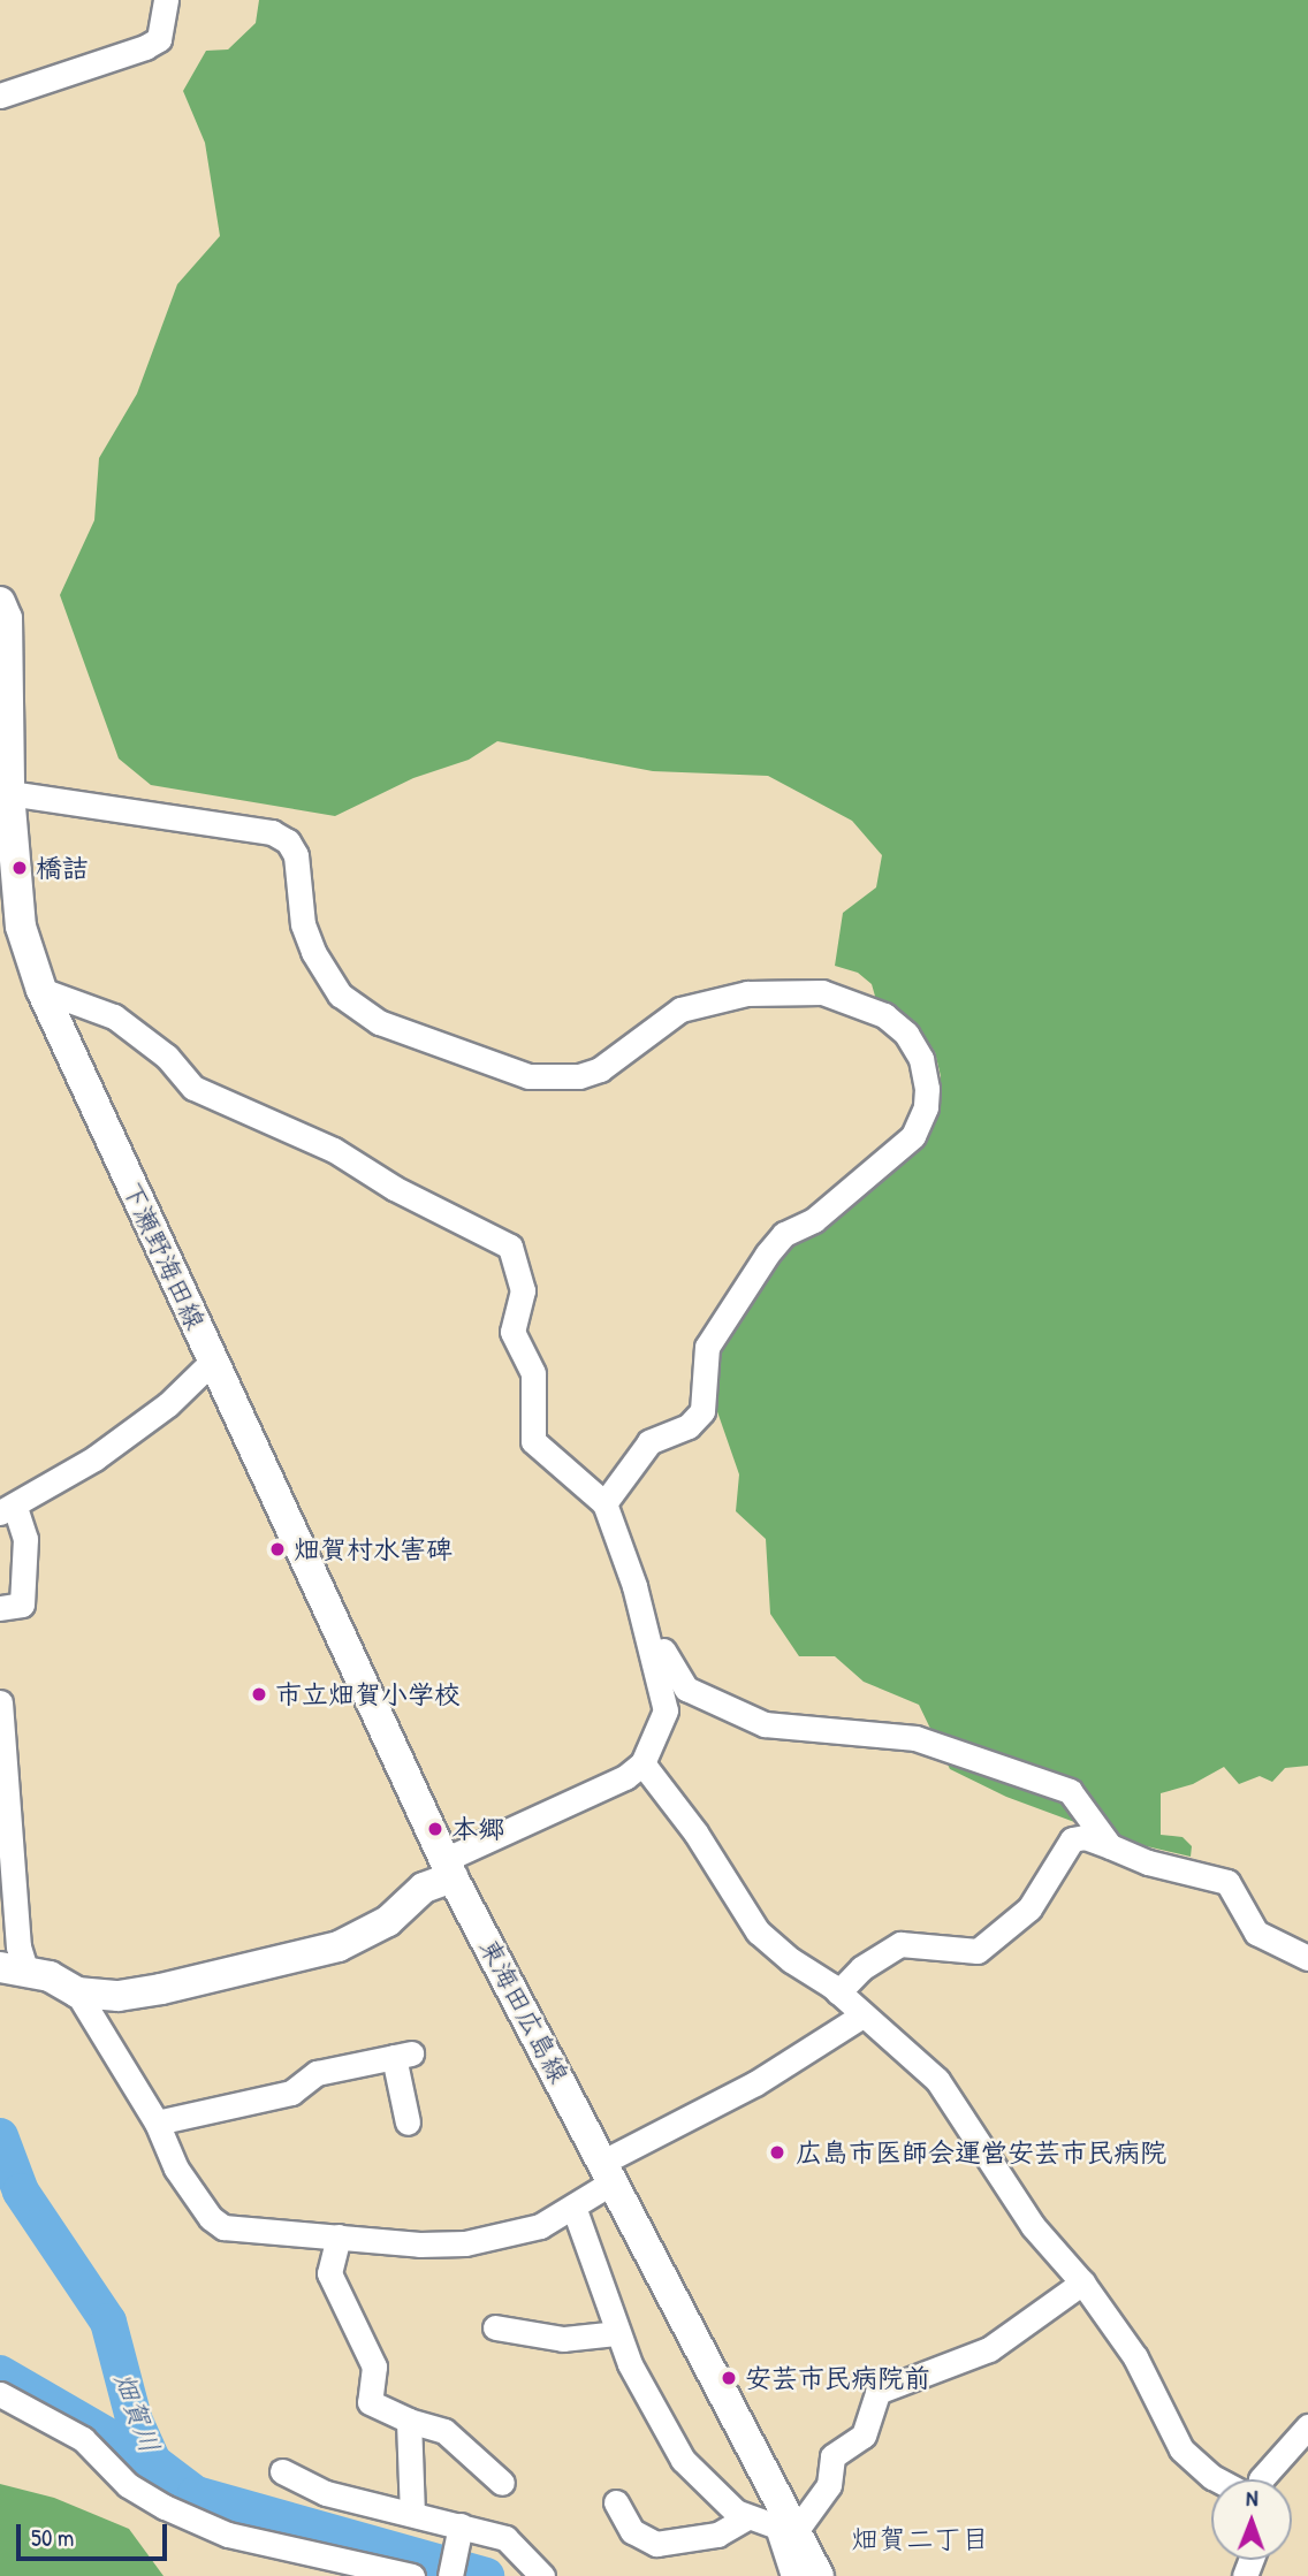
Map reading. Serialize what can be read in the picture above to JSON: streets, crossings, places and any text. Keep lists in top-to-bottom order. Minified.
{"streets":{"main road":["下瀬野海田線","東海田広島線"]},"crossings":[["下瀬野海田線","東海田広島線"]],"districts":["畑賀二丁目"],"water":["畑賀川"],"places":["橋詰","畑賀村水害碑","市立畑賀小学校","本郷","広島市医師会運営安芸市民病院","安芸市民病院前"],"scale_bar":"50 m","north":"top"}
